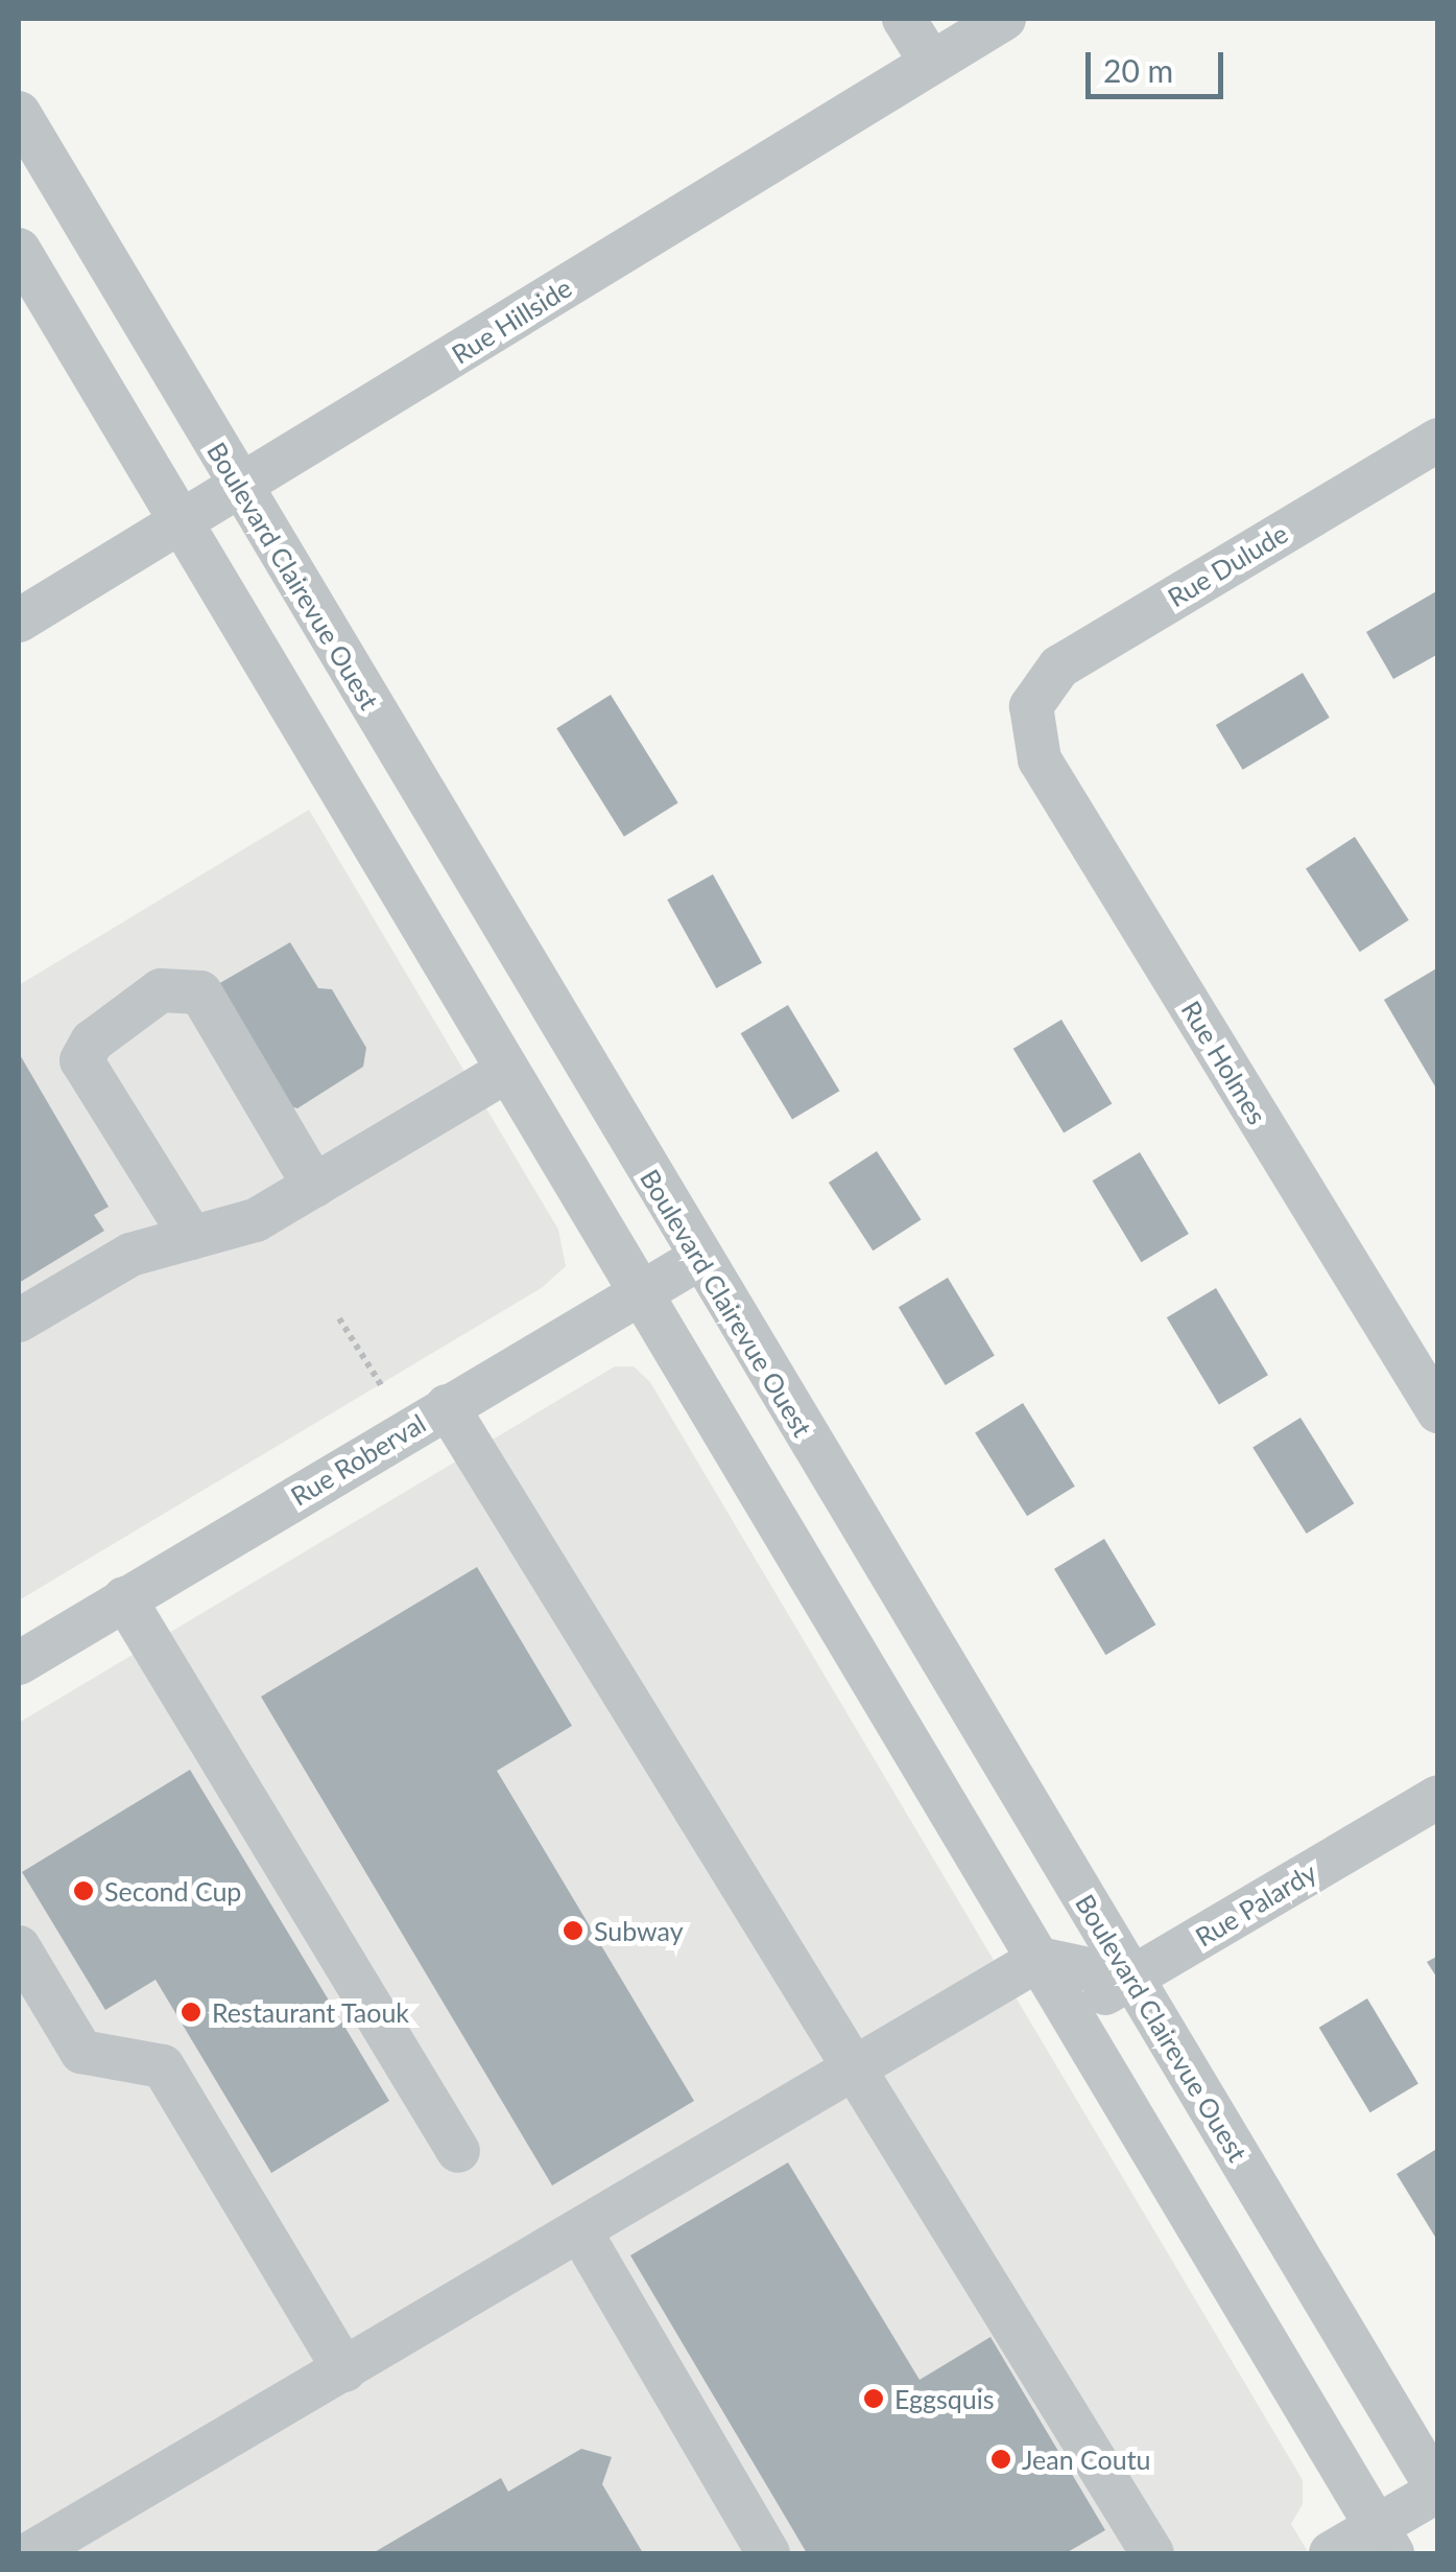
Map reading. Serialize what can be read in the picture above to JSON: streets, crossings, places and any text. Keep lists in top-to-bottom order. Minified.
{"streets":{"street":["Rue Hillside","Rue Dulude","Boulevard Clairevue Ouest","Rue Holmes","Rue Roberval","Rue Palardy"]},"crossings":[["Rue Hillside","Boulevard Clairevue Ouest"],["Rue Dulude","Rue Holmes"],["Boulevard Clairevue Ouest","Rue Roberval"],["Boulevard Clairevue Ouest","Rue Palardy"]],"places":["Second Cup","Subway","Restaurant Taouk","Eggsquis","Jean Coutu"],"scale_bar":"20 m"}
